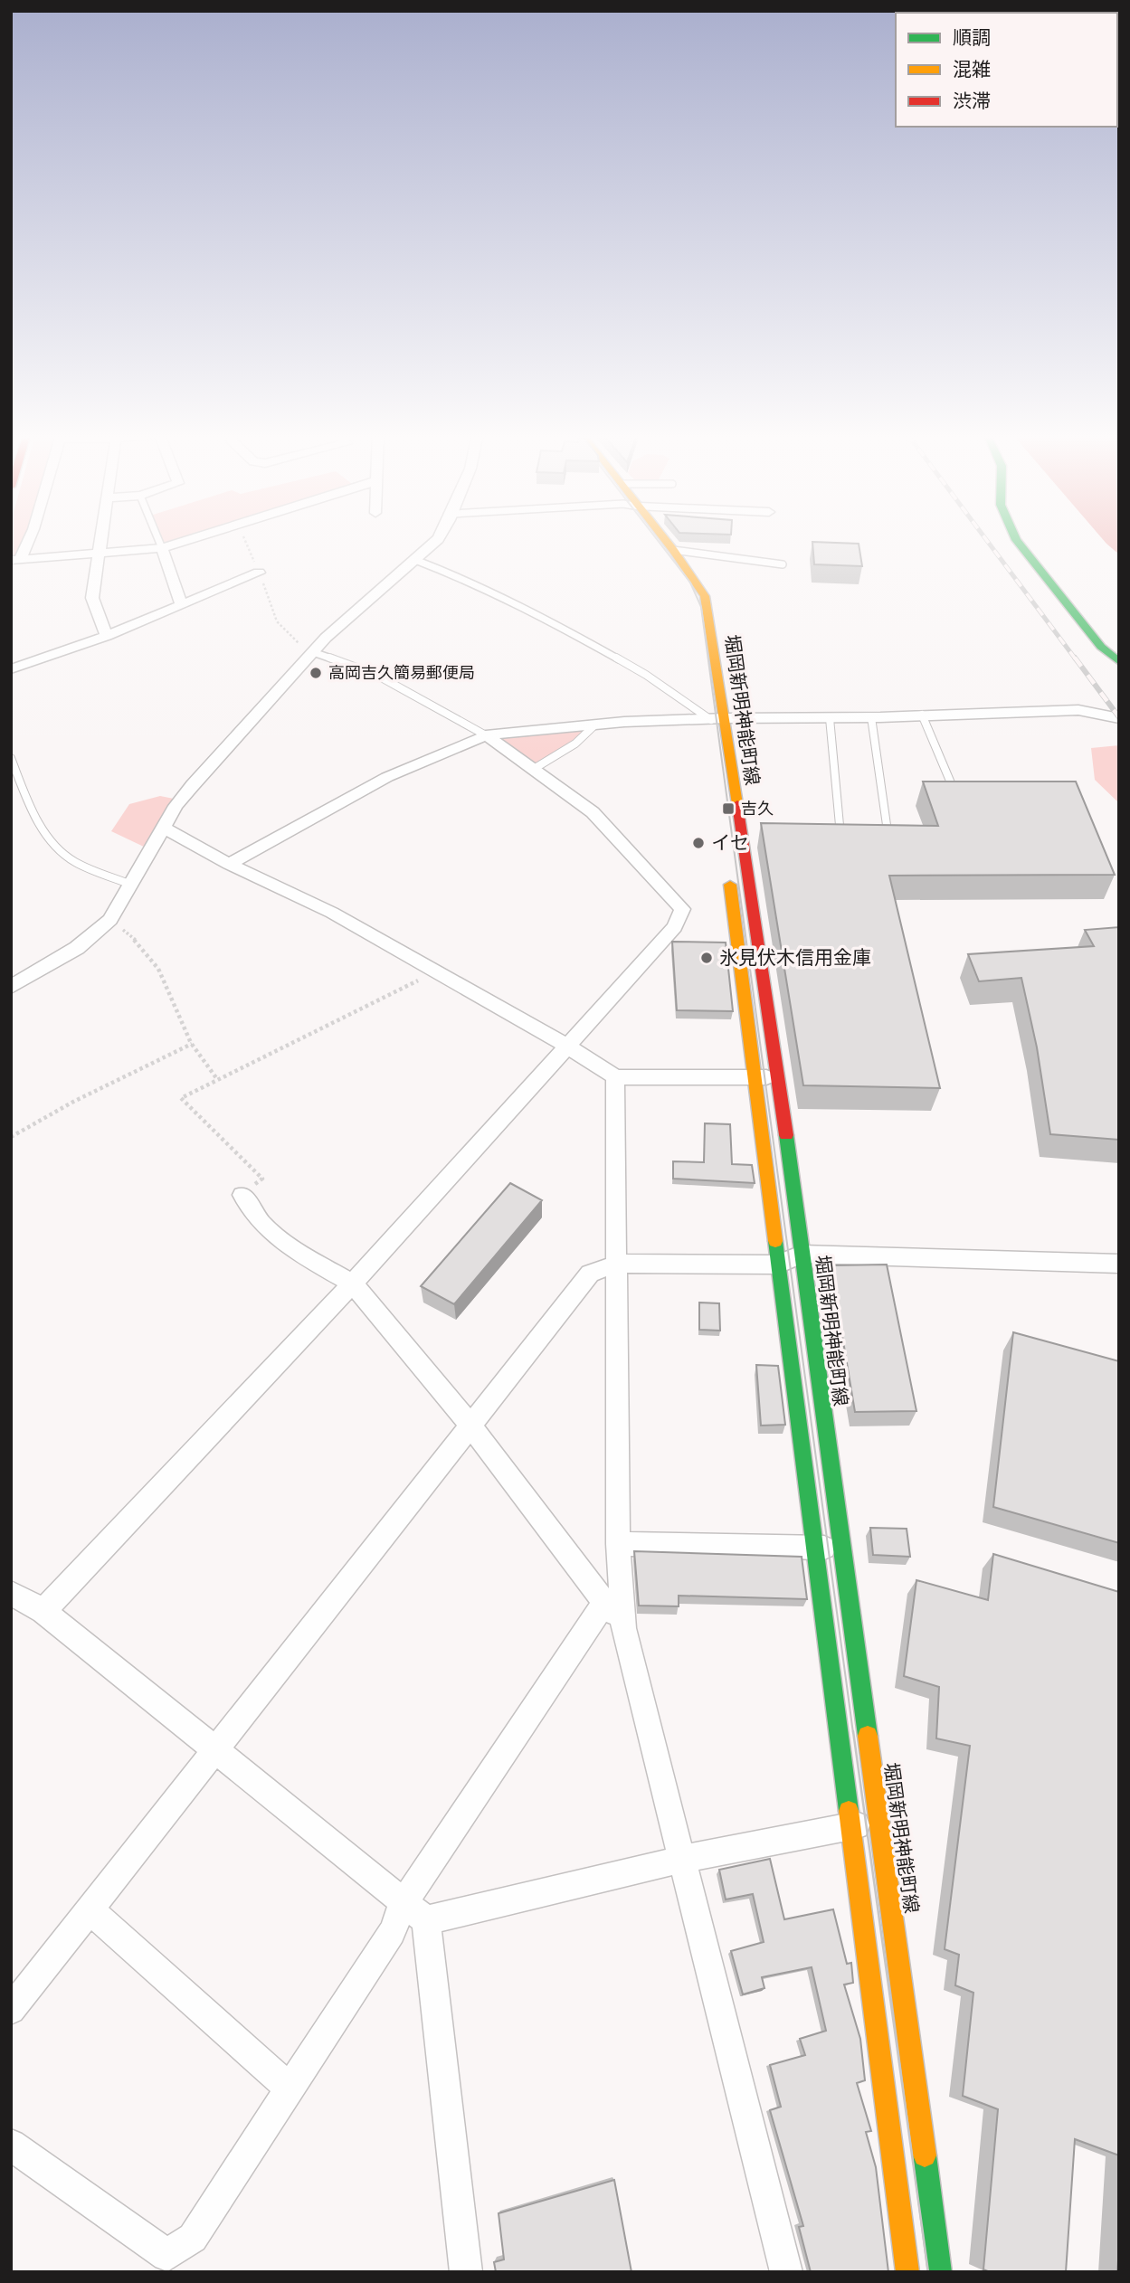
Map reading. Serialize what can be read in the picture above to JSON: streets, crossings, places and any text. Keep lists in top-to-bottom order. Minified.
{"streets":{"main road":["堀岡新明神能町線"]},"places":{"other":["高岡吉久簡易郵便局","イセ","氷見伏木信用金庫"],"transit":["吉久"]},"legend":["順調","混雑","渋滞"]}
